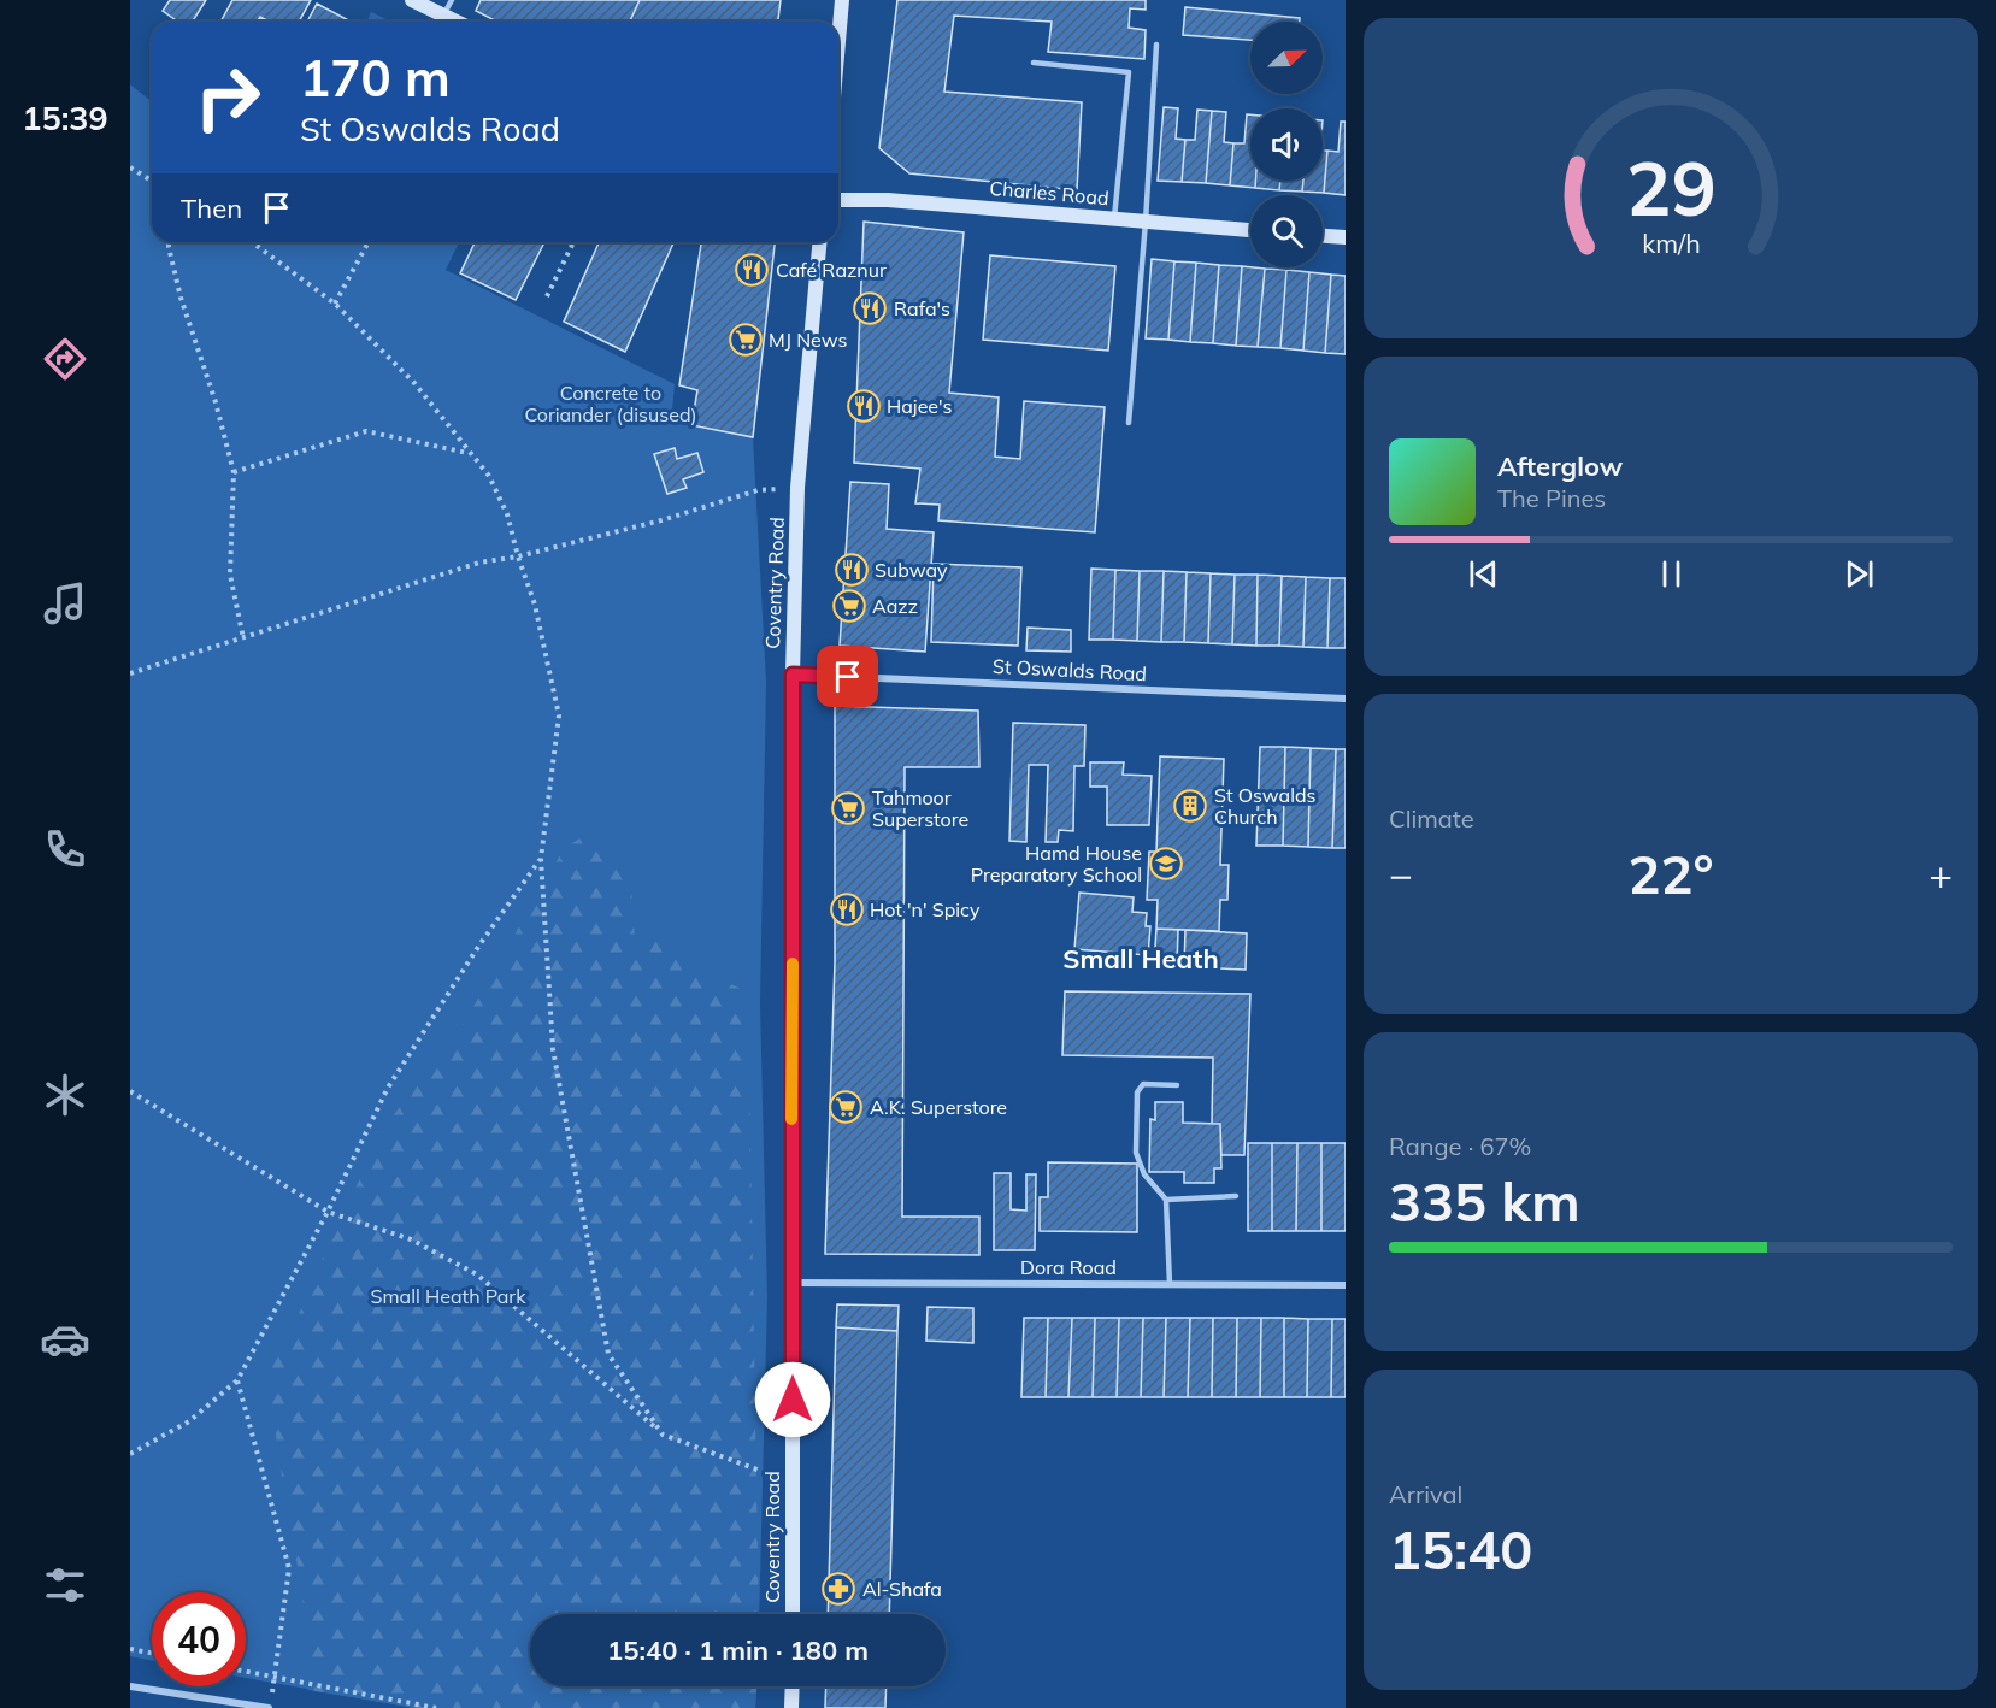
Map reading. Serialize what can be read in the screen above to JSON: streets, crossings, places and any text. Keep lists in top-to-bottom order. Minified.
{"streets":{"street":["Charles Road","Coventry Road","St Oswalds Road","Dora Road"]},"crossings":[["Coventry Road","St Oswalds Road"],["Coventry Road","Dora Road"]],"districts":["Small Heath"],"parks":["Concrete to Coriander (disused)","Small Heath Park"],"places":{"restaurant":["Café Raznur","Rafa's","Hajee's","Subway","Hot 'n' Spicy"],"supermarket":["MJ News","Aazz","Tahmoor Superstore","A.K. Superstore"],"building":["St Oswalds Church"],"school or university":["Hamd House Preparatory School"],"pharmacy":["Al-Shafa"]},"north":"top right","page":{"tabs":"15:39","turn":["170 m","St Oswalds Road"],"then":"Then","song":["Afterglow","The Pines"],"tile":["Climate",["Range · 67%","335 km"],["Arrival","15:40"]],"heat":["−","22°","+"],"limit":"40","trip":"15:40 · 1 min · 180 m","gauge":["29","km/h"]}}
